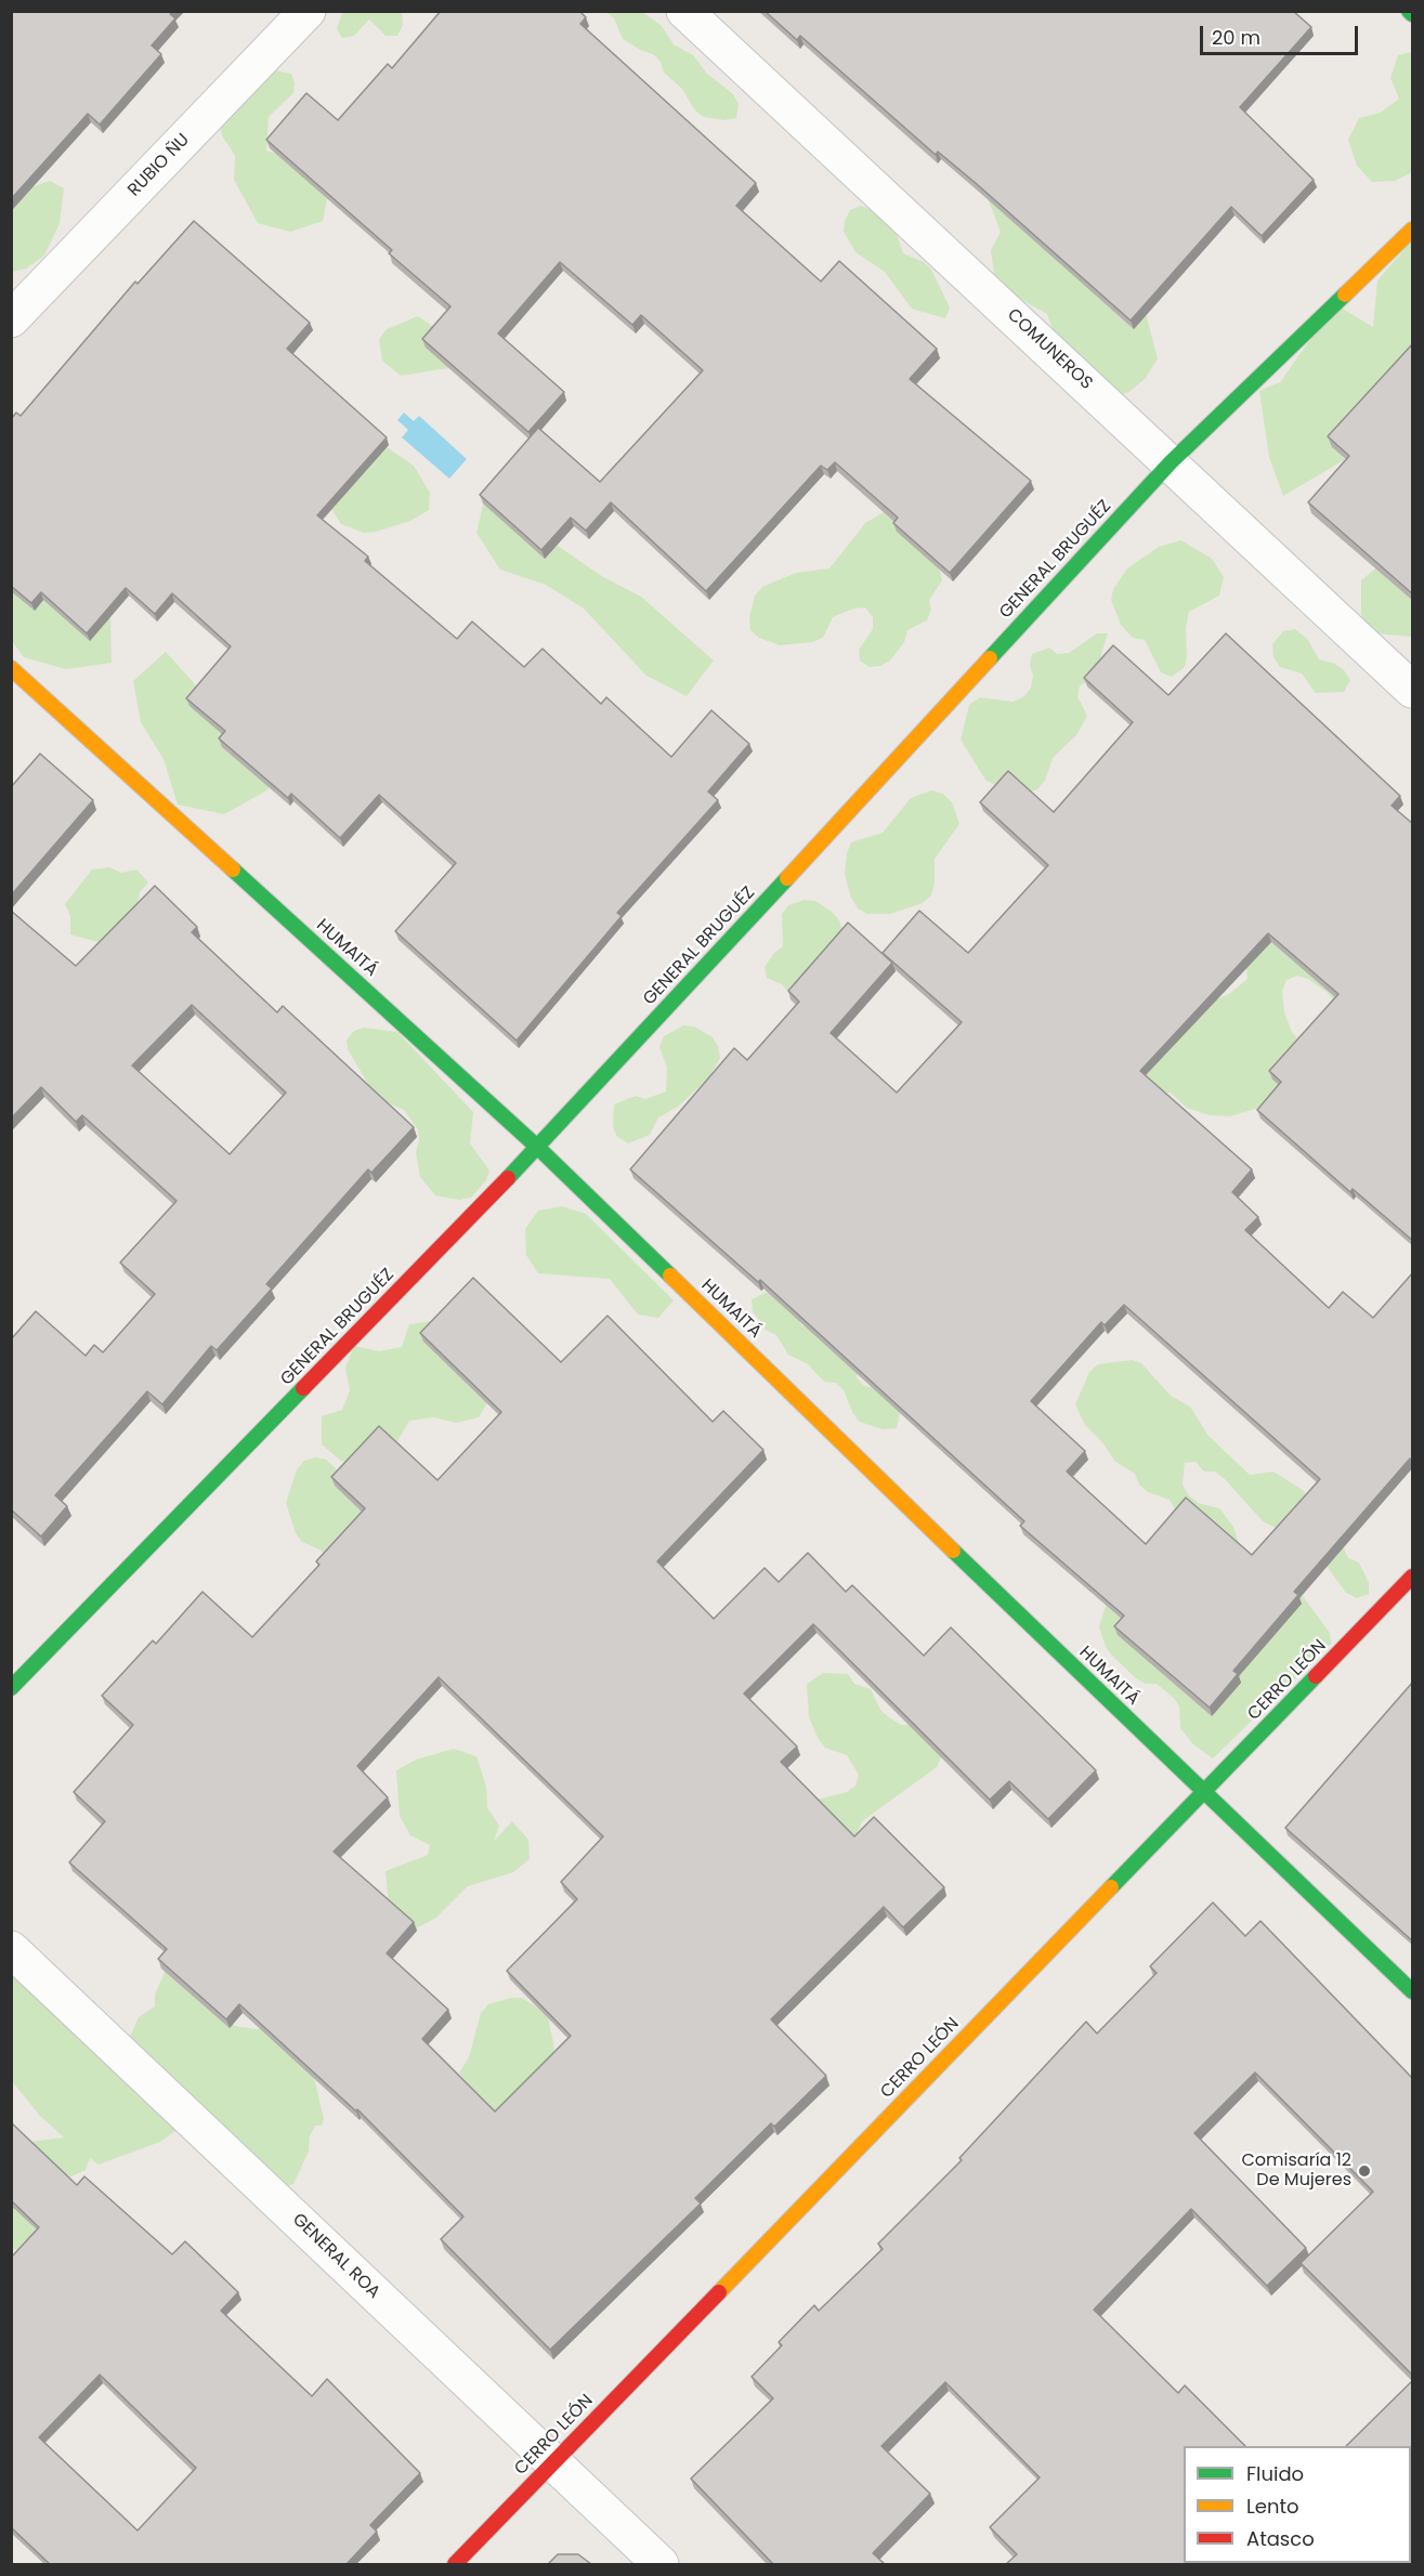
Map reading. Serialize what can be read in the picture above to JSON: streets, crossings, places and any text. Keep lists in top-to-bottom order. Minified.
{"streets":{"street":["RUBIO ÑU","COMUNEROS","GENERAL BRUGUÉZ","HUMAITÁ","CERRO LEÓN","GENERAL ROA"]},"crossings":[["COMUNEROS","GENERAL BRUGUÉZ"],["GENERAL BRUGUÉZ","HUMAITÁ"],["HUMAITÁ","CERRO LEÓN"],["CERRO LEÓN","GENERAL ROA"]],"places":["Comisaría 12 De Mujeres"],"legend":["Fluido","Lento","Atasco"],"scale_bar":"20 m"}
